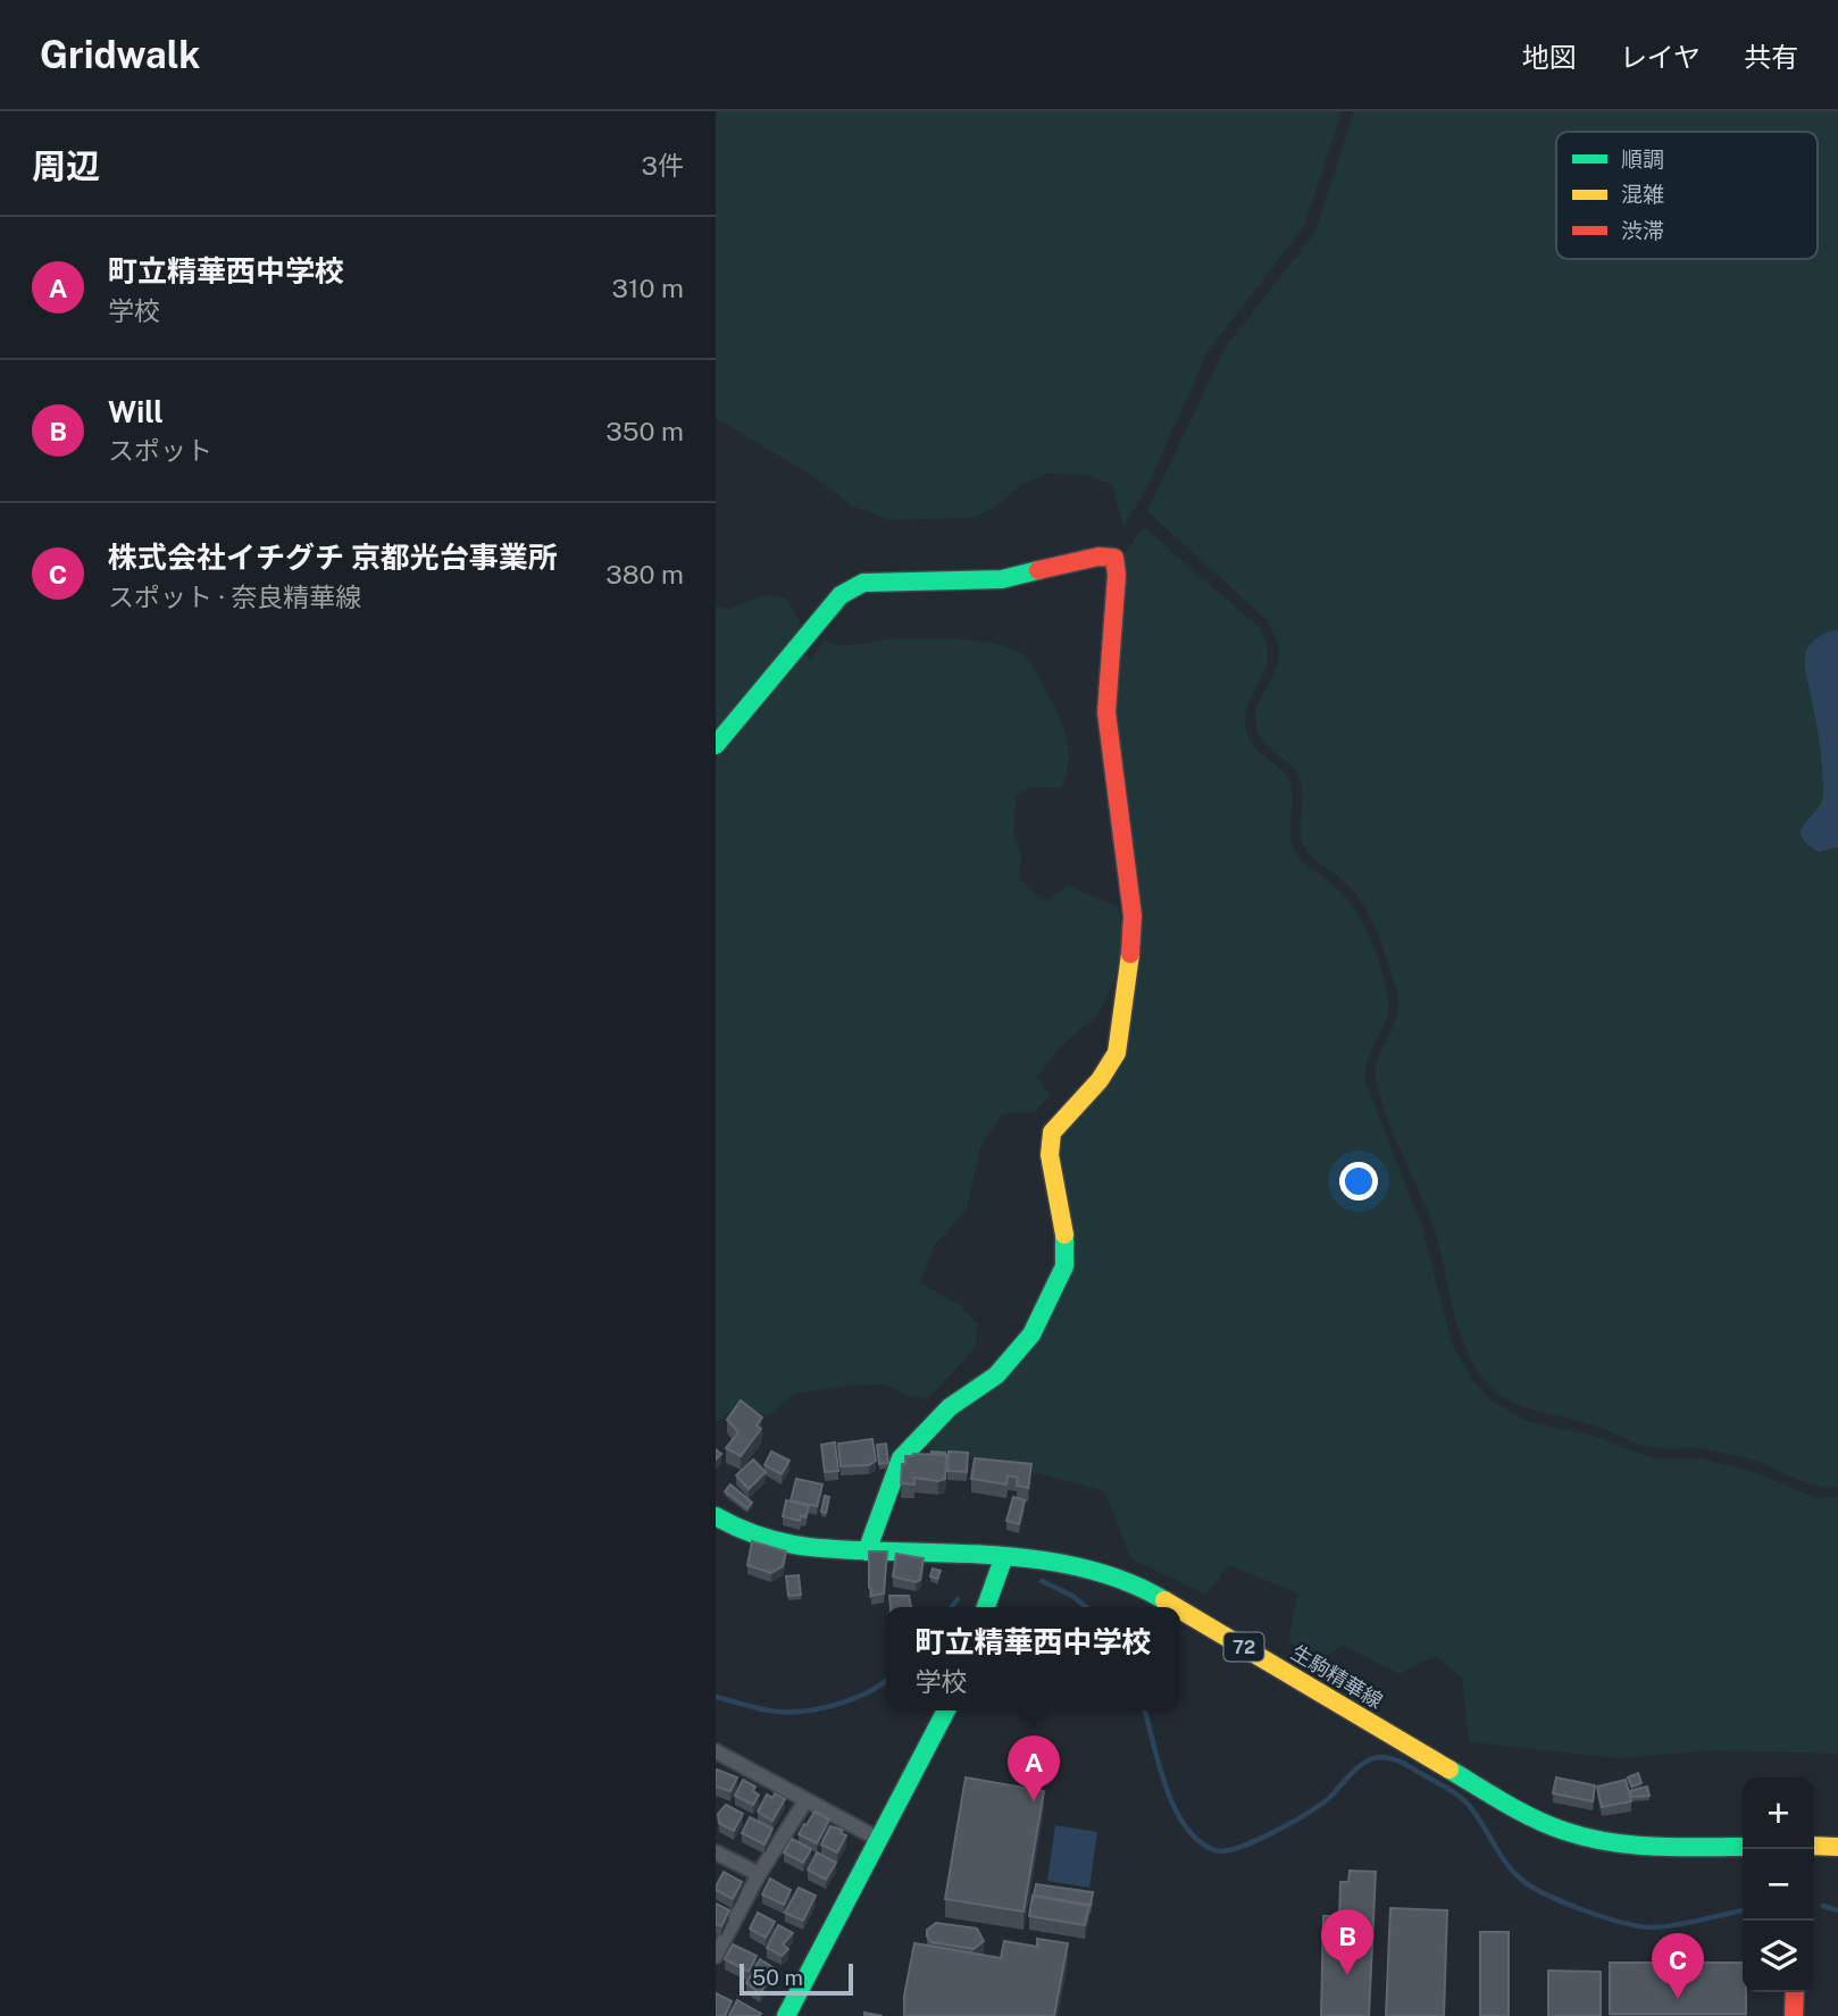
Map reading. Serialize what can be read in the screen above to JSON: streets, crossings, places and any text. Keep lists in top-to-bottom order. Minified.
{"streets":{"street":["72","生駒精華線"]},"legend":["順調","混雑","渋滞"],"scale_bar":"50 m","page":{"header":"Gridwalk","nav":["地図","レイヤ","共有"],"heading":["周辺","3件"],"list":[{"mark":"A","name":"町立精華西中学校","note":"学校","value":"310 m"},{"mark":"B","name":"Will","note":"スポット","value":"350 m"},{"mark":"C","name":"株式会社イチグチ 京都光台事業所","note":"スポット · 奈良精華線","value":"380 m"}],"popup":["町立精華西中学校","学校"],"pins":["A","B","C"],"map_buttons":["+","−"],"scale":"50 m"}}
